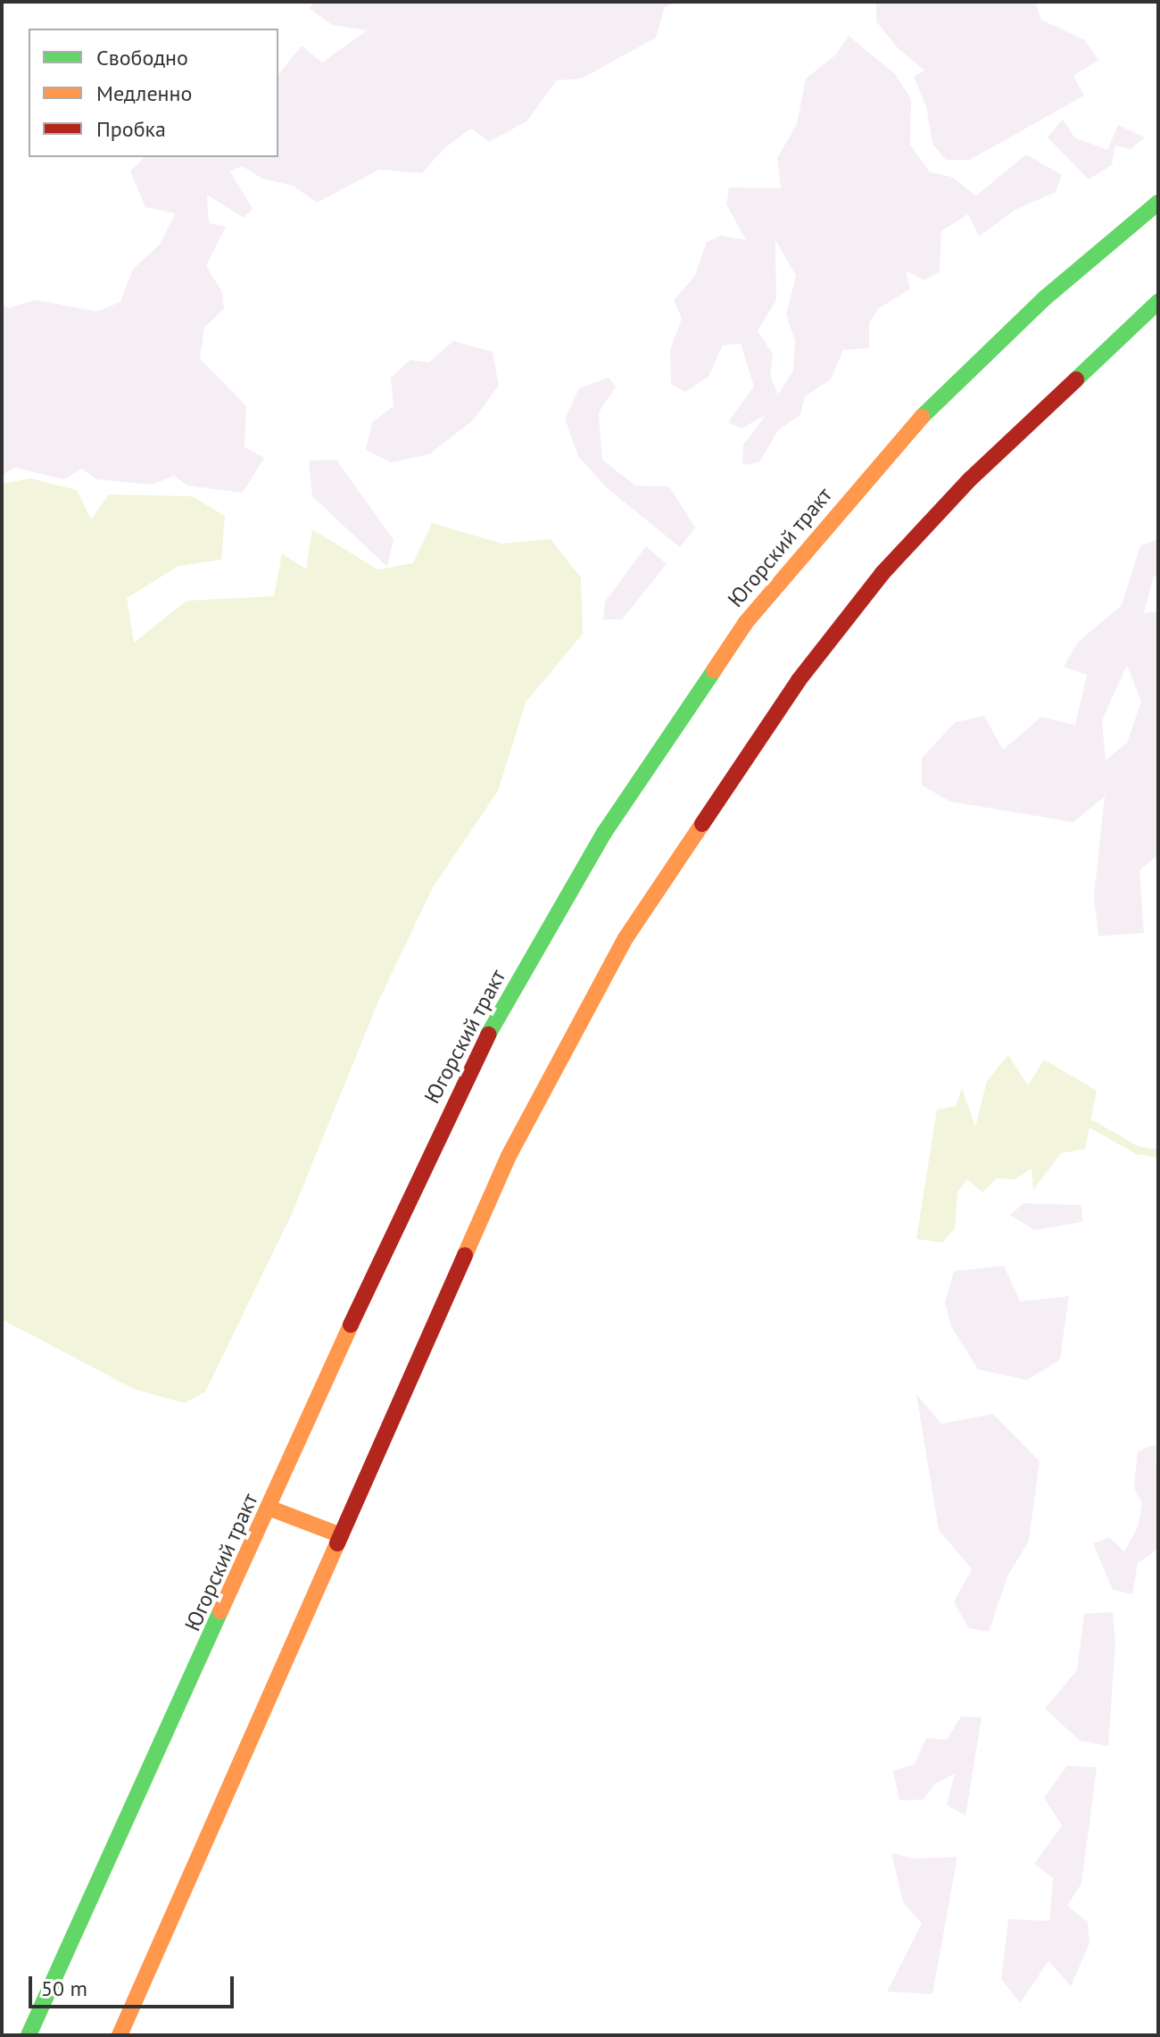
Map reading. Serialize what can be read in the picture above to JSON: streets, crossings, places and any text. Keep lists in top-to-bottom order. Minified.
{"streets":{"main road":["Югорский тракт"]},"legend":["Свободно","Медленно","Пробка"],"scale_bar":"50 m"}
